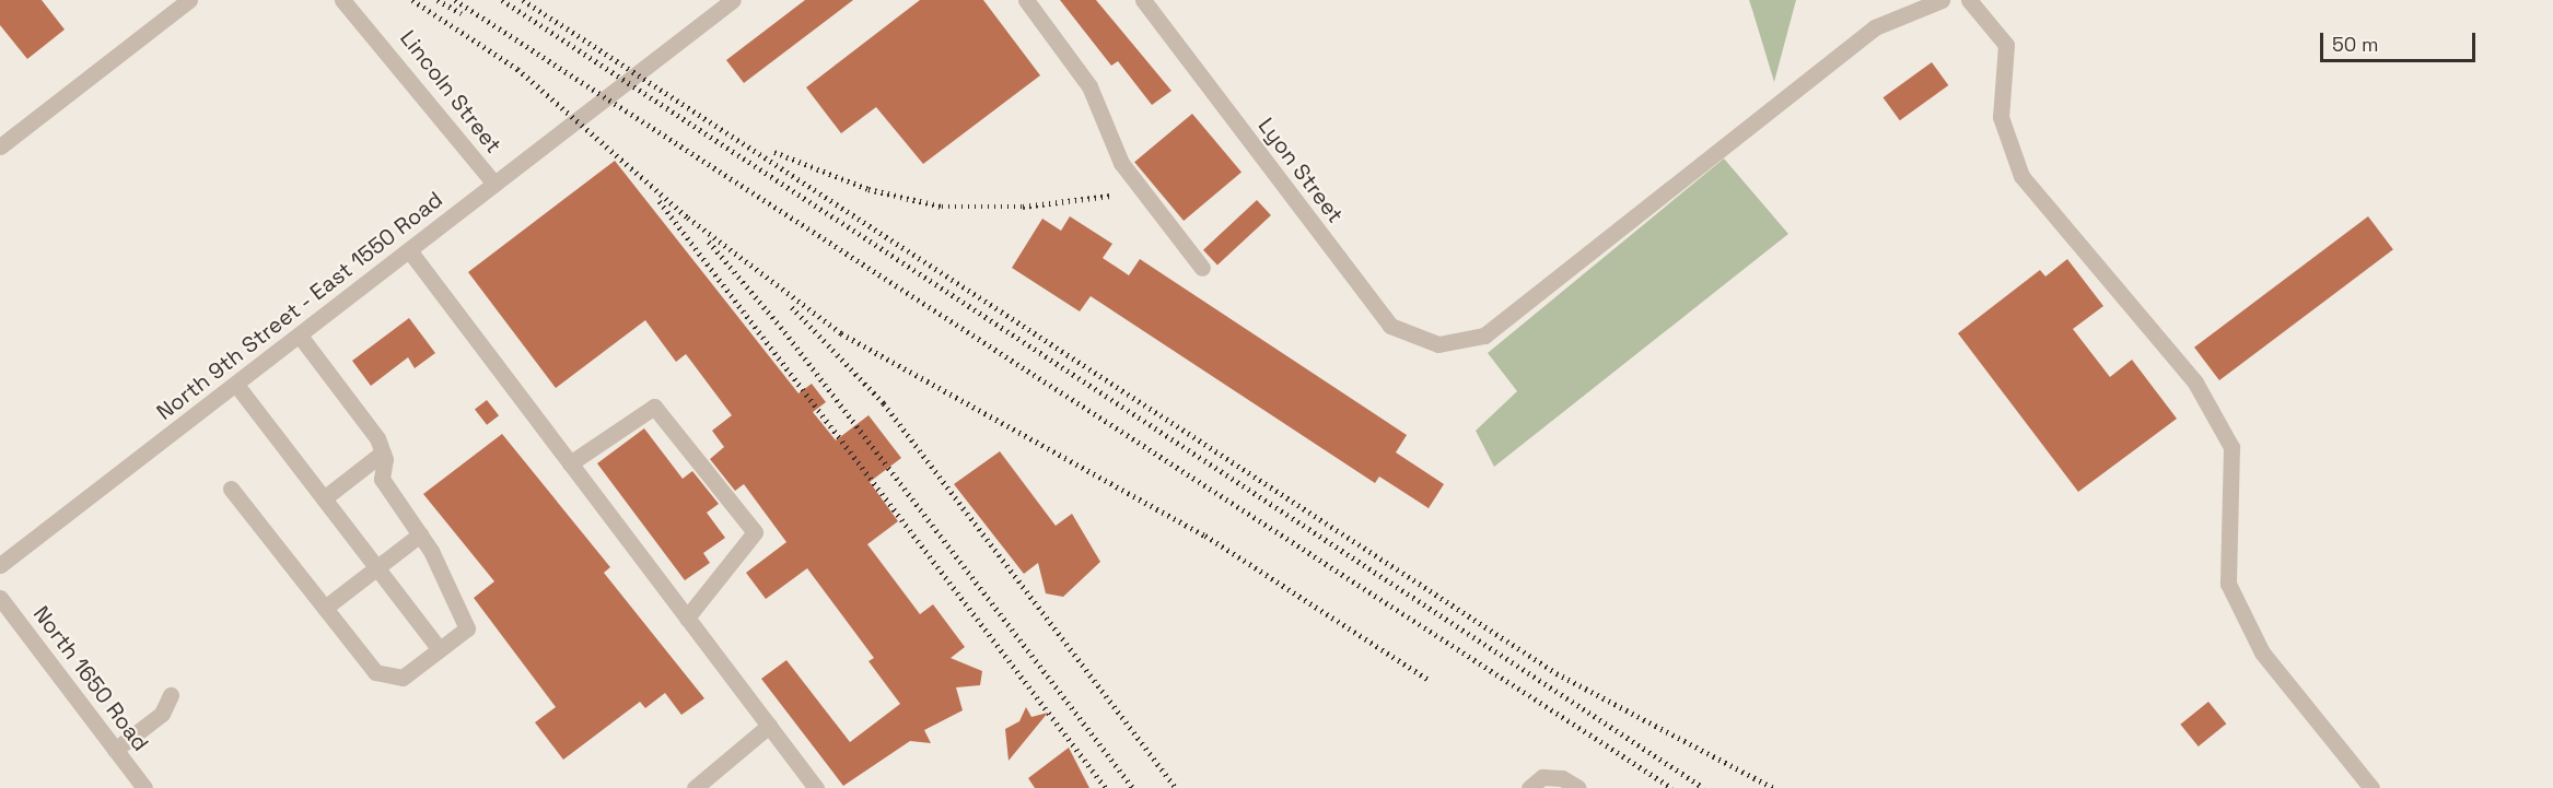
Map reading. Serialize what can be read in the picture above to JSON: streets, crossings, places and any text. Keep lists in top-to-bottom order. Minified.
{"streets":{"street":["Lincoln Street","Lyon Street","North 9th Street - East 1550 Road","North 1650 Road"]},"crossings":[["Lincoln Street","North 9th Street - East 1550 Road"]],"scale_bar":"50 m"}
